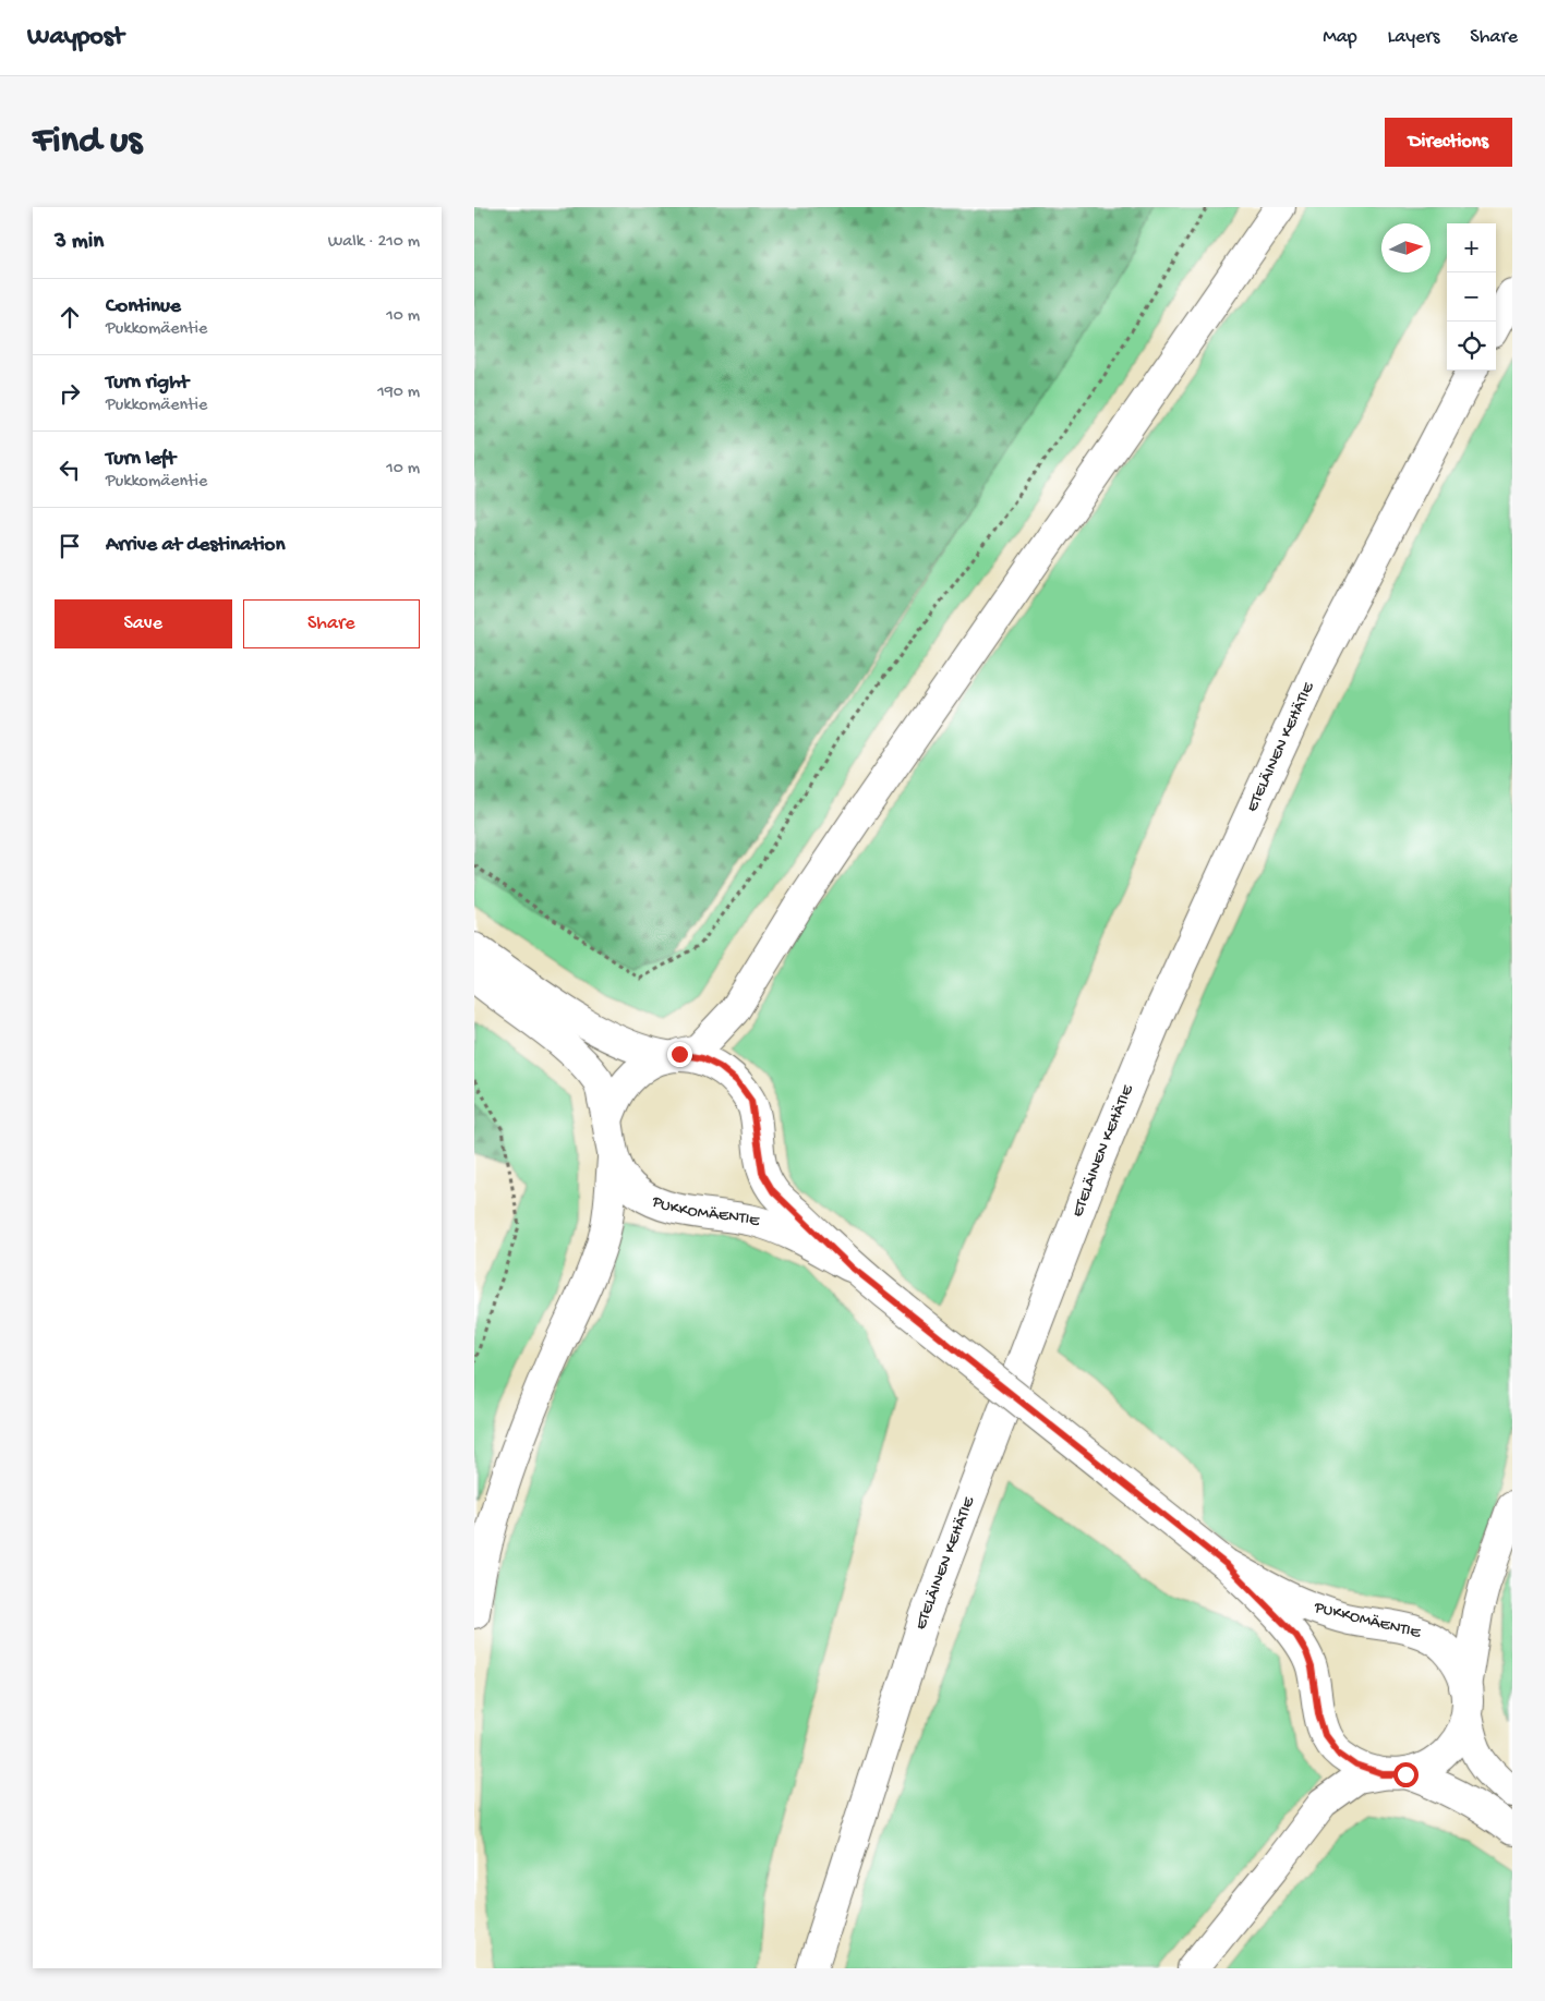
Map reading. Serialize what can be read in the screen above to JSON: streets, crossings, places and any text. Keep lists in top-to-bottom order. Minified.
{"streets":{"main road":["ETELÄINEN KEHÄTIE","PUKKOMÄENTIE"]},"north":"right","page":{"header":"Waypost","nav":["Map","Layers","Share"],"buttons":["Directions",["Save","Share"]],"title":"Find us","heading":["3 min","Walk · 210 m"],"map_buttons":["+","−"],"list":[["Continue","Pukkomäentie","10 m"],["Turn right","Pukkomäentie","190 m"],["Turn left","Pukkomäentie","10 m"],"Arrive at destination"]}}
